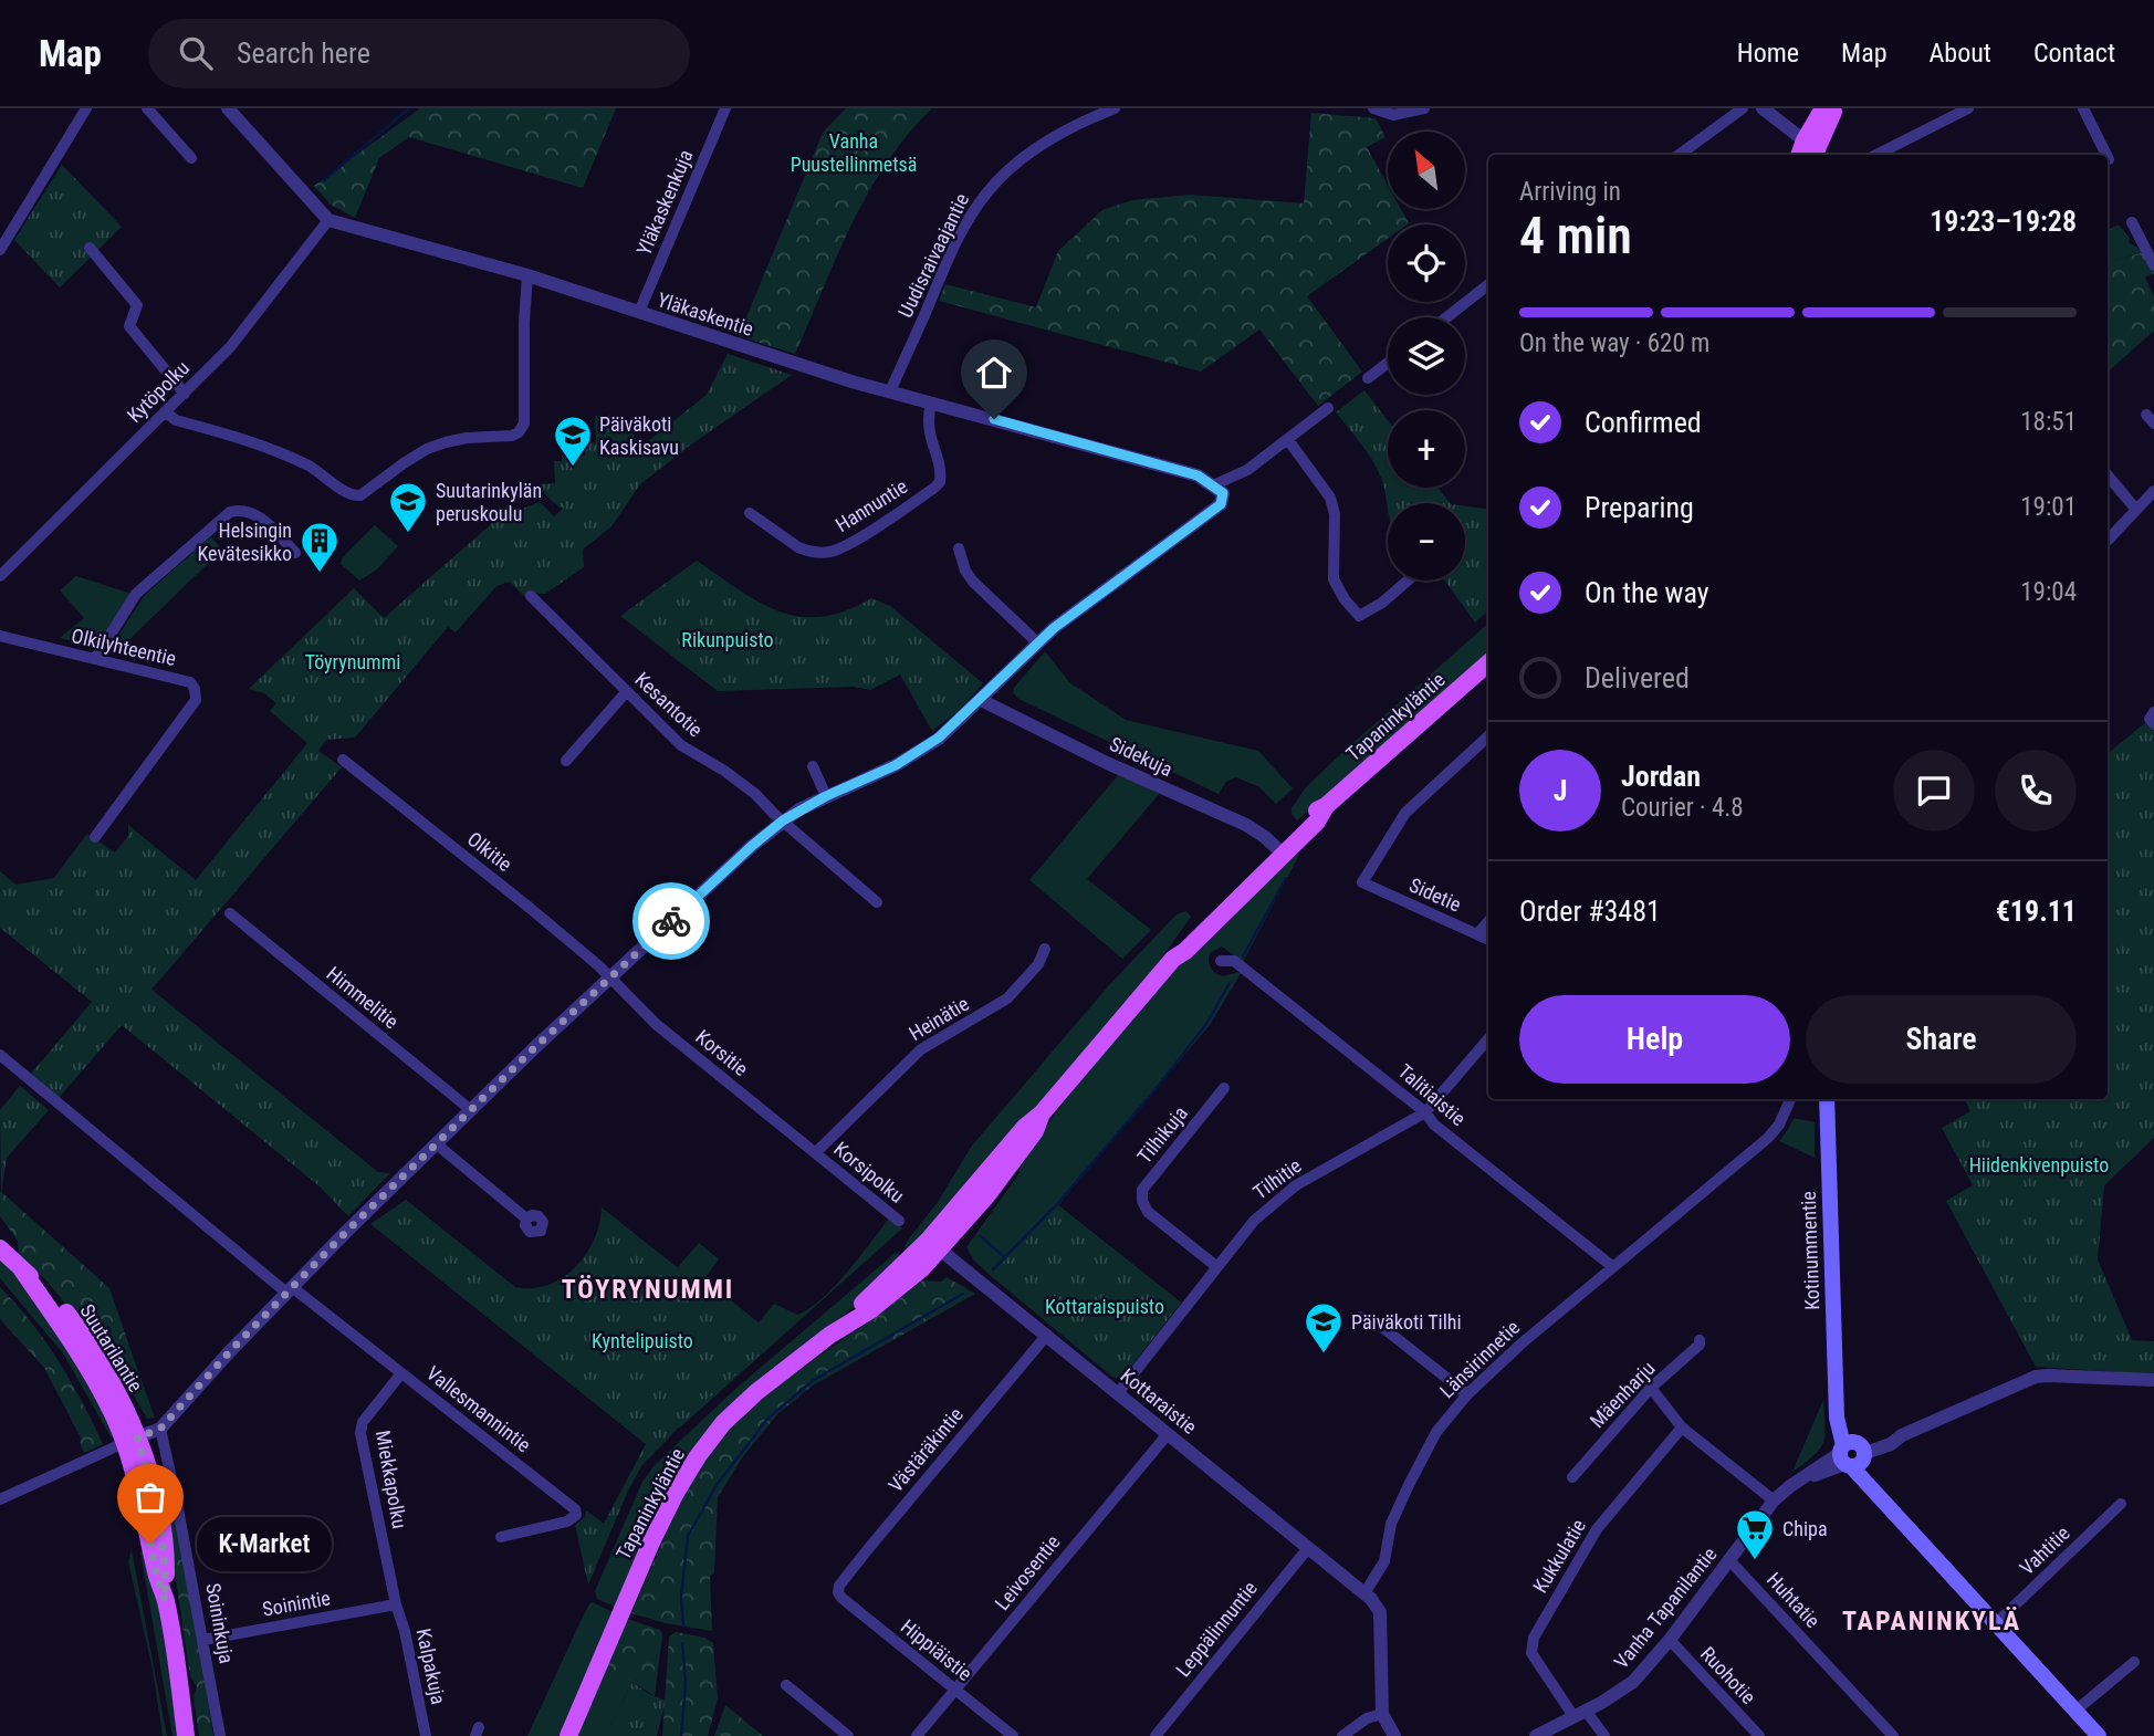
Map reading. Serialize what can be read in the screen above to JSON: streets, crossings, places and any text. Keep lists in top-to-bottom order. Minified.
{"streets":{"main road":["Tapaninkyläntie","Kotinummentie","Suutarilantie"],"street":["Yläkaskenkuja","Uudisraivaajantie","Yläkaskentie","Kytöpolku","Hannuntie","Olkilyhteentie","Kesantotie","Sidekuja","Olkitie","Sidetie","Himmelitie","Heinätie","Korsitie","Talitiaistie","Tilhikuja","Korsipolku","Tilhitie","Länsirinnetie","Mäenharju","Kottaraistie","Vallesmannintie","Västäräkintie","Miekkapolku","Vahtitie","Kukkulatie","Leivosentie","Huhtatie","Soinintie","Vanha Tapanilantie","Soininkuja","Leppälinnuntie","Hippiäistie","Kalpakuja","Ruohotie"]},"crossings":[["Yläkaskenkuja","Yläkaskentie"],["Uudisraivaajantie","Yläkaskentie"],["Yläkaskentie","Kytöpolku"],["Yläkaskentie","Hannuntie"],["Tapaninkyläntie","Sidekuja"],["Tapaninkyläntie","Kottaraistie"],["Olkitie","Korsitie"],["Heinätie","Korsitie"],["Heinätie","Korsipolku"],["Korsitie","Korsipolku"],["Talitiaistie","Tilhitie"],["Talitiaistie","Länsirinnetie"],["Tilhikuja","Tilhitie"],["Tilhitie","Kottaraistie"],["Kotinummentie","Vahtitie"],["Kotinummentie","Vanha Tapanilantie"],["Länsirinnetie","Kottaraistie"],["Kottaraistie","Västäräkintie"],["Kottaraistie","Leivosentie"],["Kottaraistie","Leppälinnuntie"],["Vallesmannintie","Miekkapolku"],["Västäräkintie","Hippiäistie"],["Miekkapolku","Soinintie"],["Miekkapolku","Kalpakuja"],["Kukkulatie","Vanha Tapanilantie"],["Leivosentie","Hippiäistie"],["Huhtatie","Vanha Tapanilantie"],["Soinintie","Soininkuja"],["Soinintie","Kalpakuja"],["Vanha Tapanilantie","Ruohotie"]],"districts":["TÖYRYNUMMI","TAPANINKYLÄ"],"parks":["Vanha Puustellinmetsä","Rikunpuisto","Töyrynummi","Hiidenkivenpuisto","Kottaraispuisto","Kyntelipuisto"],"places":{"school or university":["Päiväkoti Kaskisavu","Suutarinkylän peruskoulu","Päiväkoti Tilhi"],"building":["Helsingin Kevätesikko"],"other":["K-Market"],"supermarket":["Chipa"]},"north":"top left","page":{"header":"Map","search":"Search here","nav":["Home","Map","About","Contact"],"map_buttons":["+","−"],"heading":["4 min","Arriving in","19:23–19:28"],"panel":["Jordan","Courier · 4.8","Order #3481","€19.11"],"bar":"On the way · 620 m","list":[["Confirmed","18:51"],["Preparing","19:01"],["On the way","19:04"],"Delivered"],"round":"J","buttons":["Help","Share"],"bubble":"K-Market"}}
